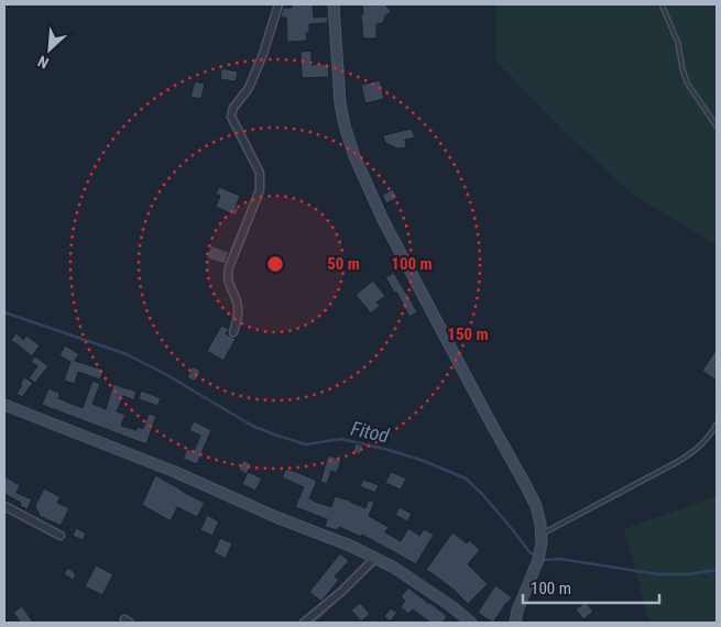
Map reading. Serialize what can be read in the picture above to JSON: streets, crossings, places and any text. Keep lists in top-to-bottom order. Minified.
{"water":["Fitod"],"scale_bar":"100 m","north":"bottom left","rings":["50 m","100 m","150 m"]}
